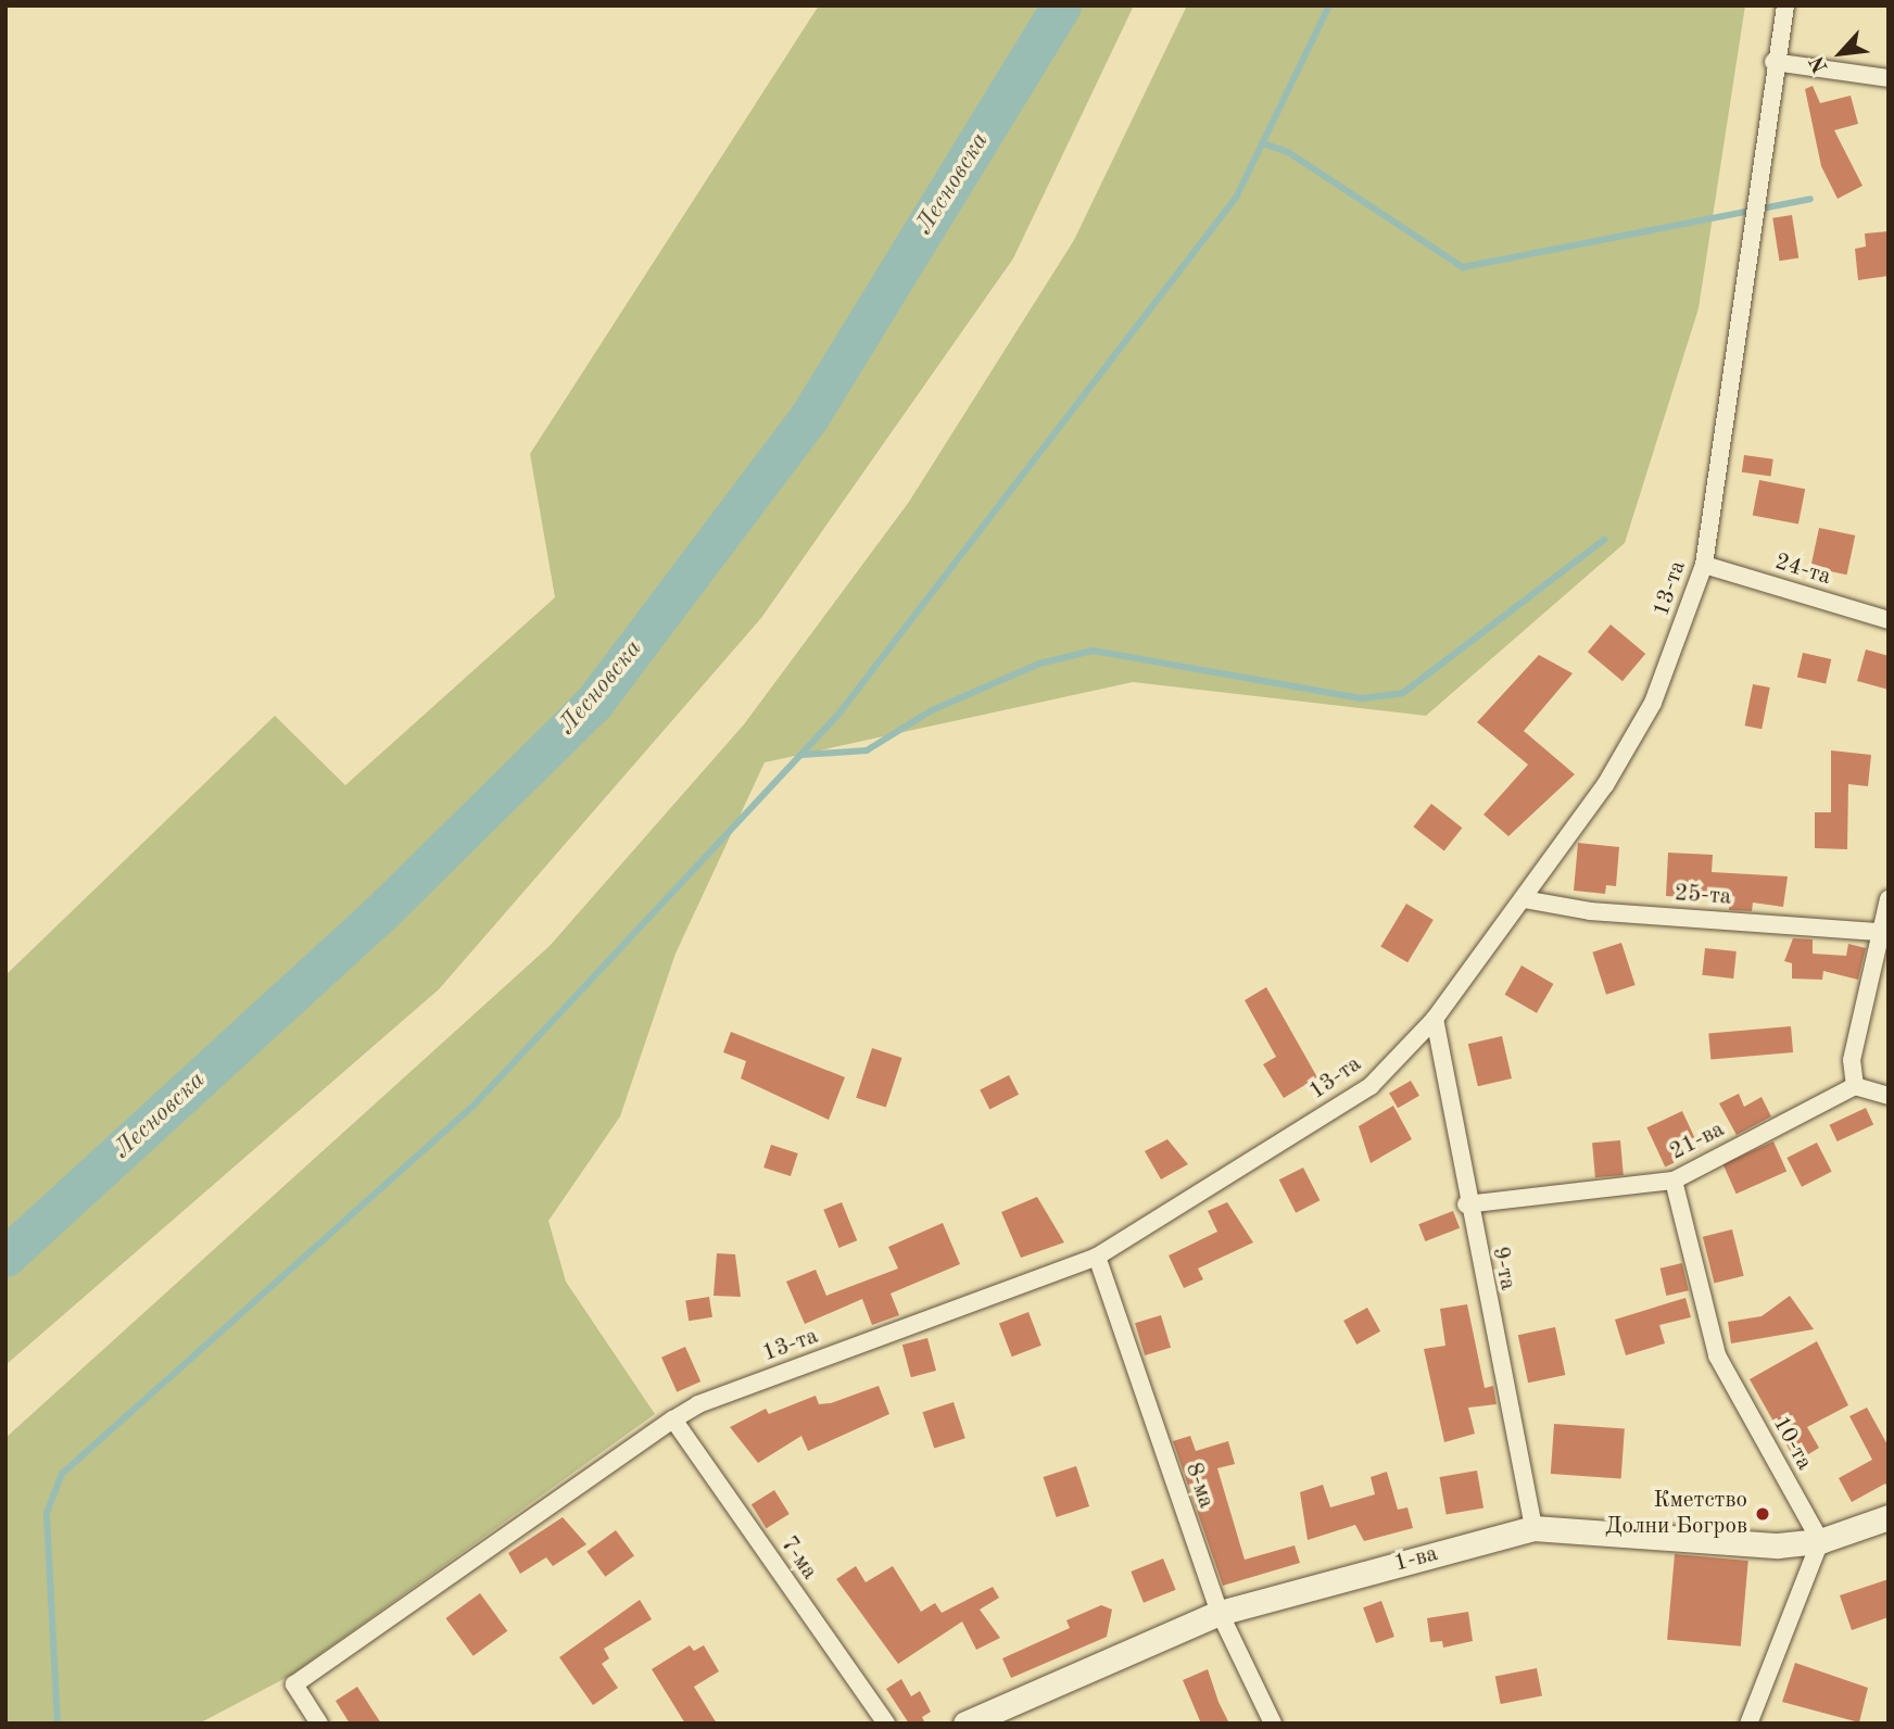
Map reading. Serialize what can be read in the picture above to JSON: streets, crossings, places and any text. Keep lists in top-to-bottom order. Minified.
{"streets":{"street":["24-та","13-та","25-та","21-ва","9-та","10-та","8-ма","7-ма","1-ва"]},"crossings":[["24-та","13-та"],["13-та","25-та"],["13-та","9-та"],["13-та","8-ма"],["13-та","7-ма"],["21-ва","9-та"],["21-ва","10-та"],["9-та","1-ва"],["10-та","1-ва"],["8-ма","1-ва"]],"water":["Лесновска"],"places":["Кметство Долни Богров"],"north":"bottom left"}
